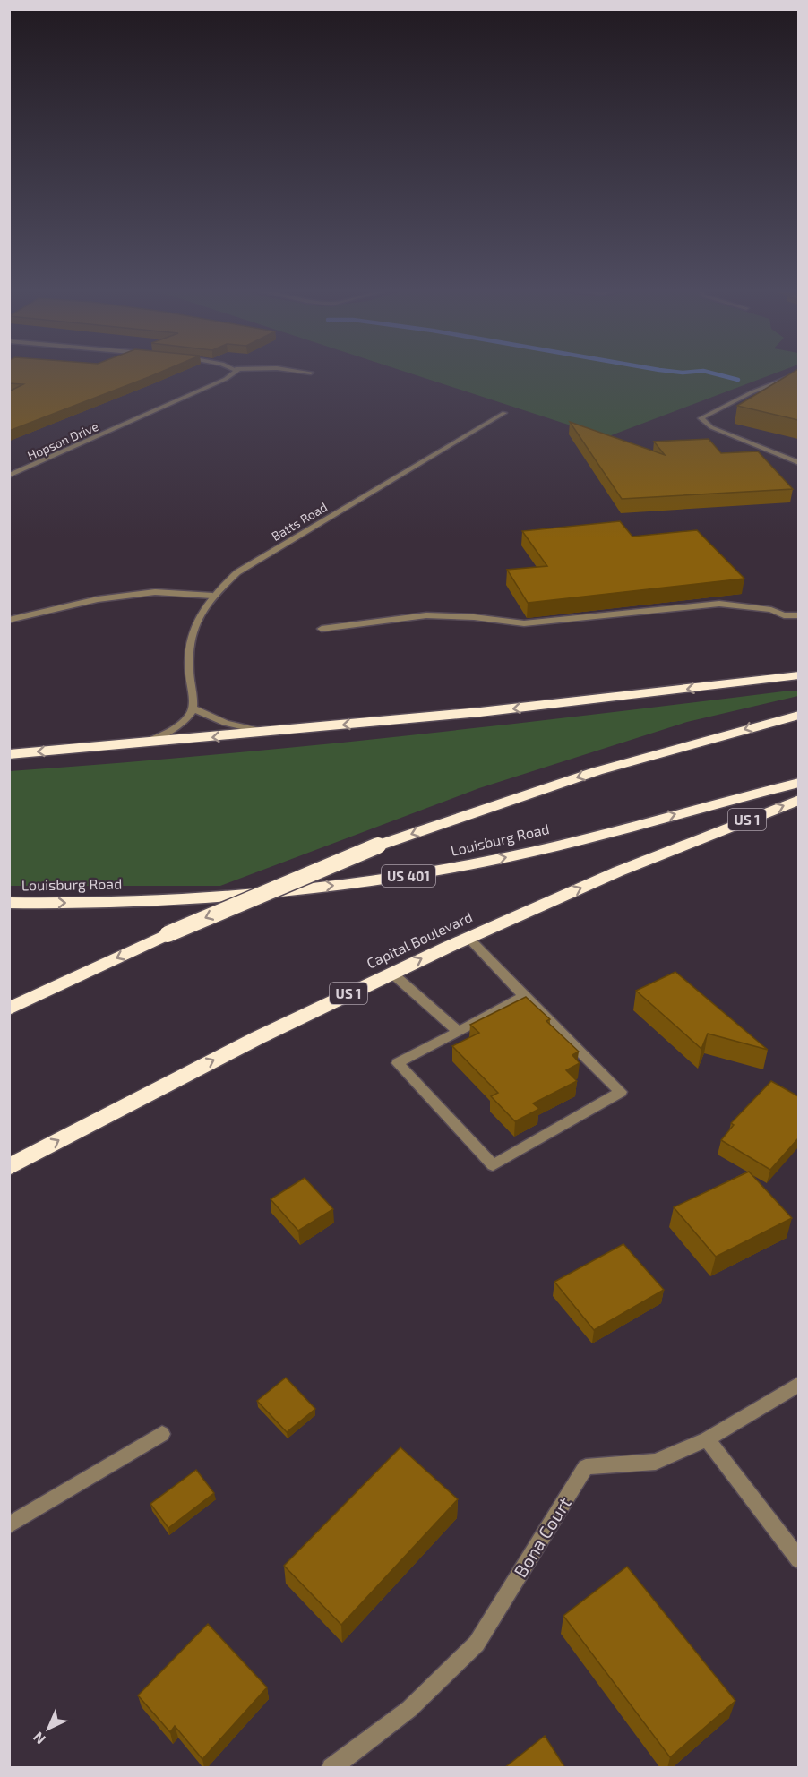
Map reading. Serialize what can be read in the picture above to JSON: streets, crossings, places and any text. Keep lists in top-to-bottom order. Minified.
{"streets":{"highway":["US 1","Louisburg Road","US 401","Capital Boulevard"],"street":["Hopson Drive","Batts Road","Bona Court"]},"north":"bottom left"}
